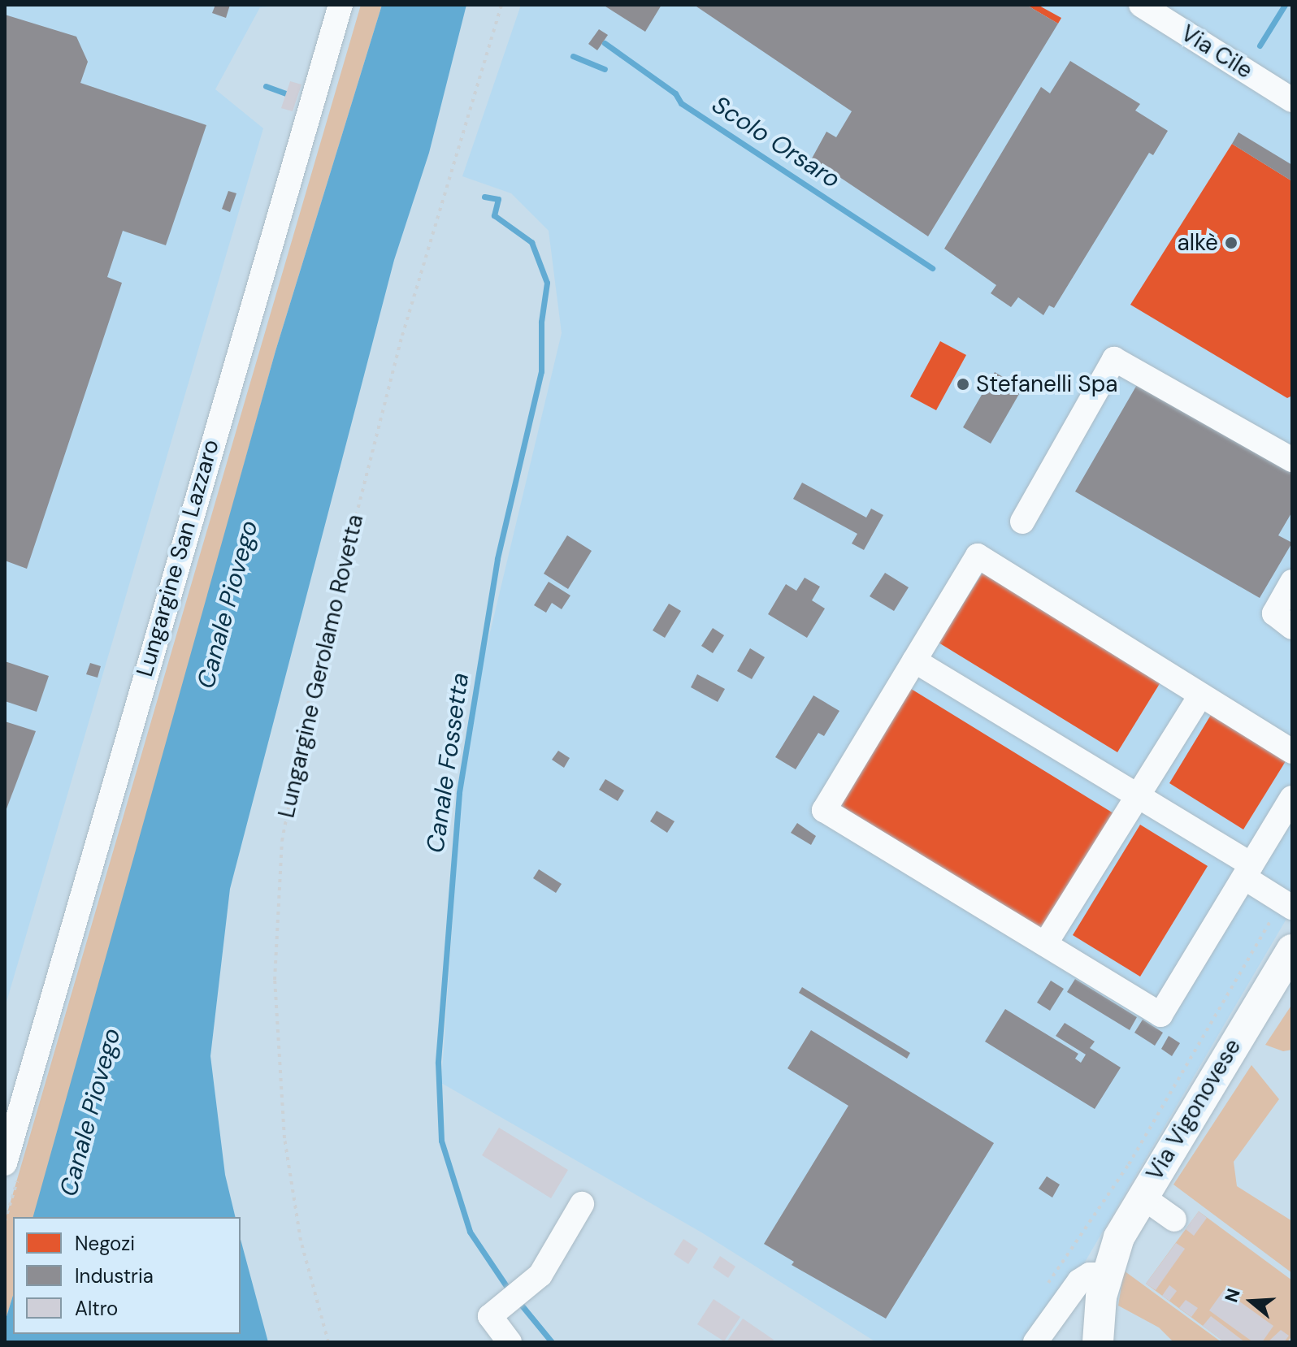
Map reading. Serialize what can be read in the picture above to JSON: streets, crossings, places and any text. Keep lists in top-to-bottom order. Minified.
{"streets":{"main road":["Via Vigonovese"],"street":["Via Cile","Lungargine San Lazzaro"],"path":["Lungargine Gerolamo Rovetta"]},"water":["Scolo Orsaro","Canale Piovego","Canale Fossetta"],"places":["alkè","Stefanelli Spa"],"legend":["Negozi","Industria","Altro"],"north":"left"}
